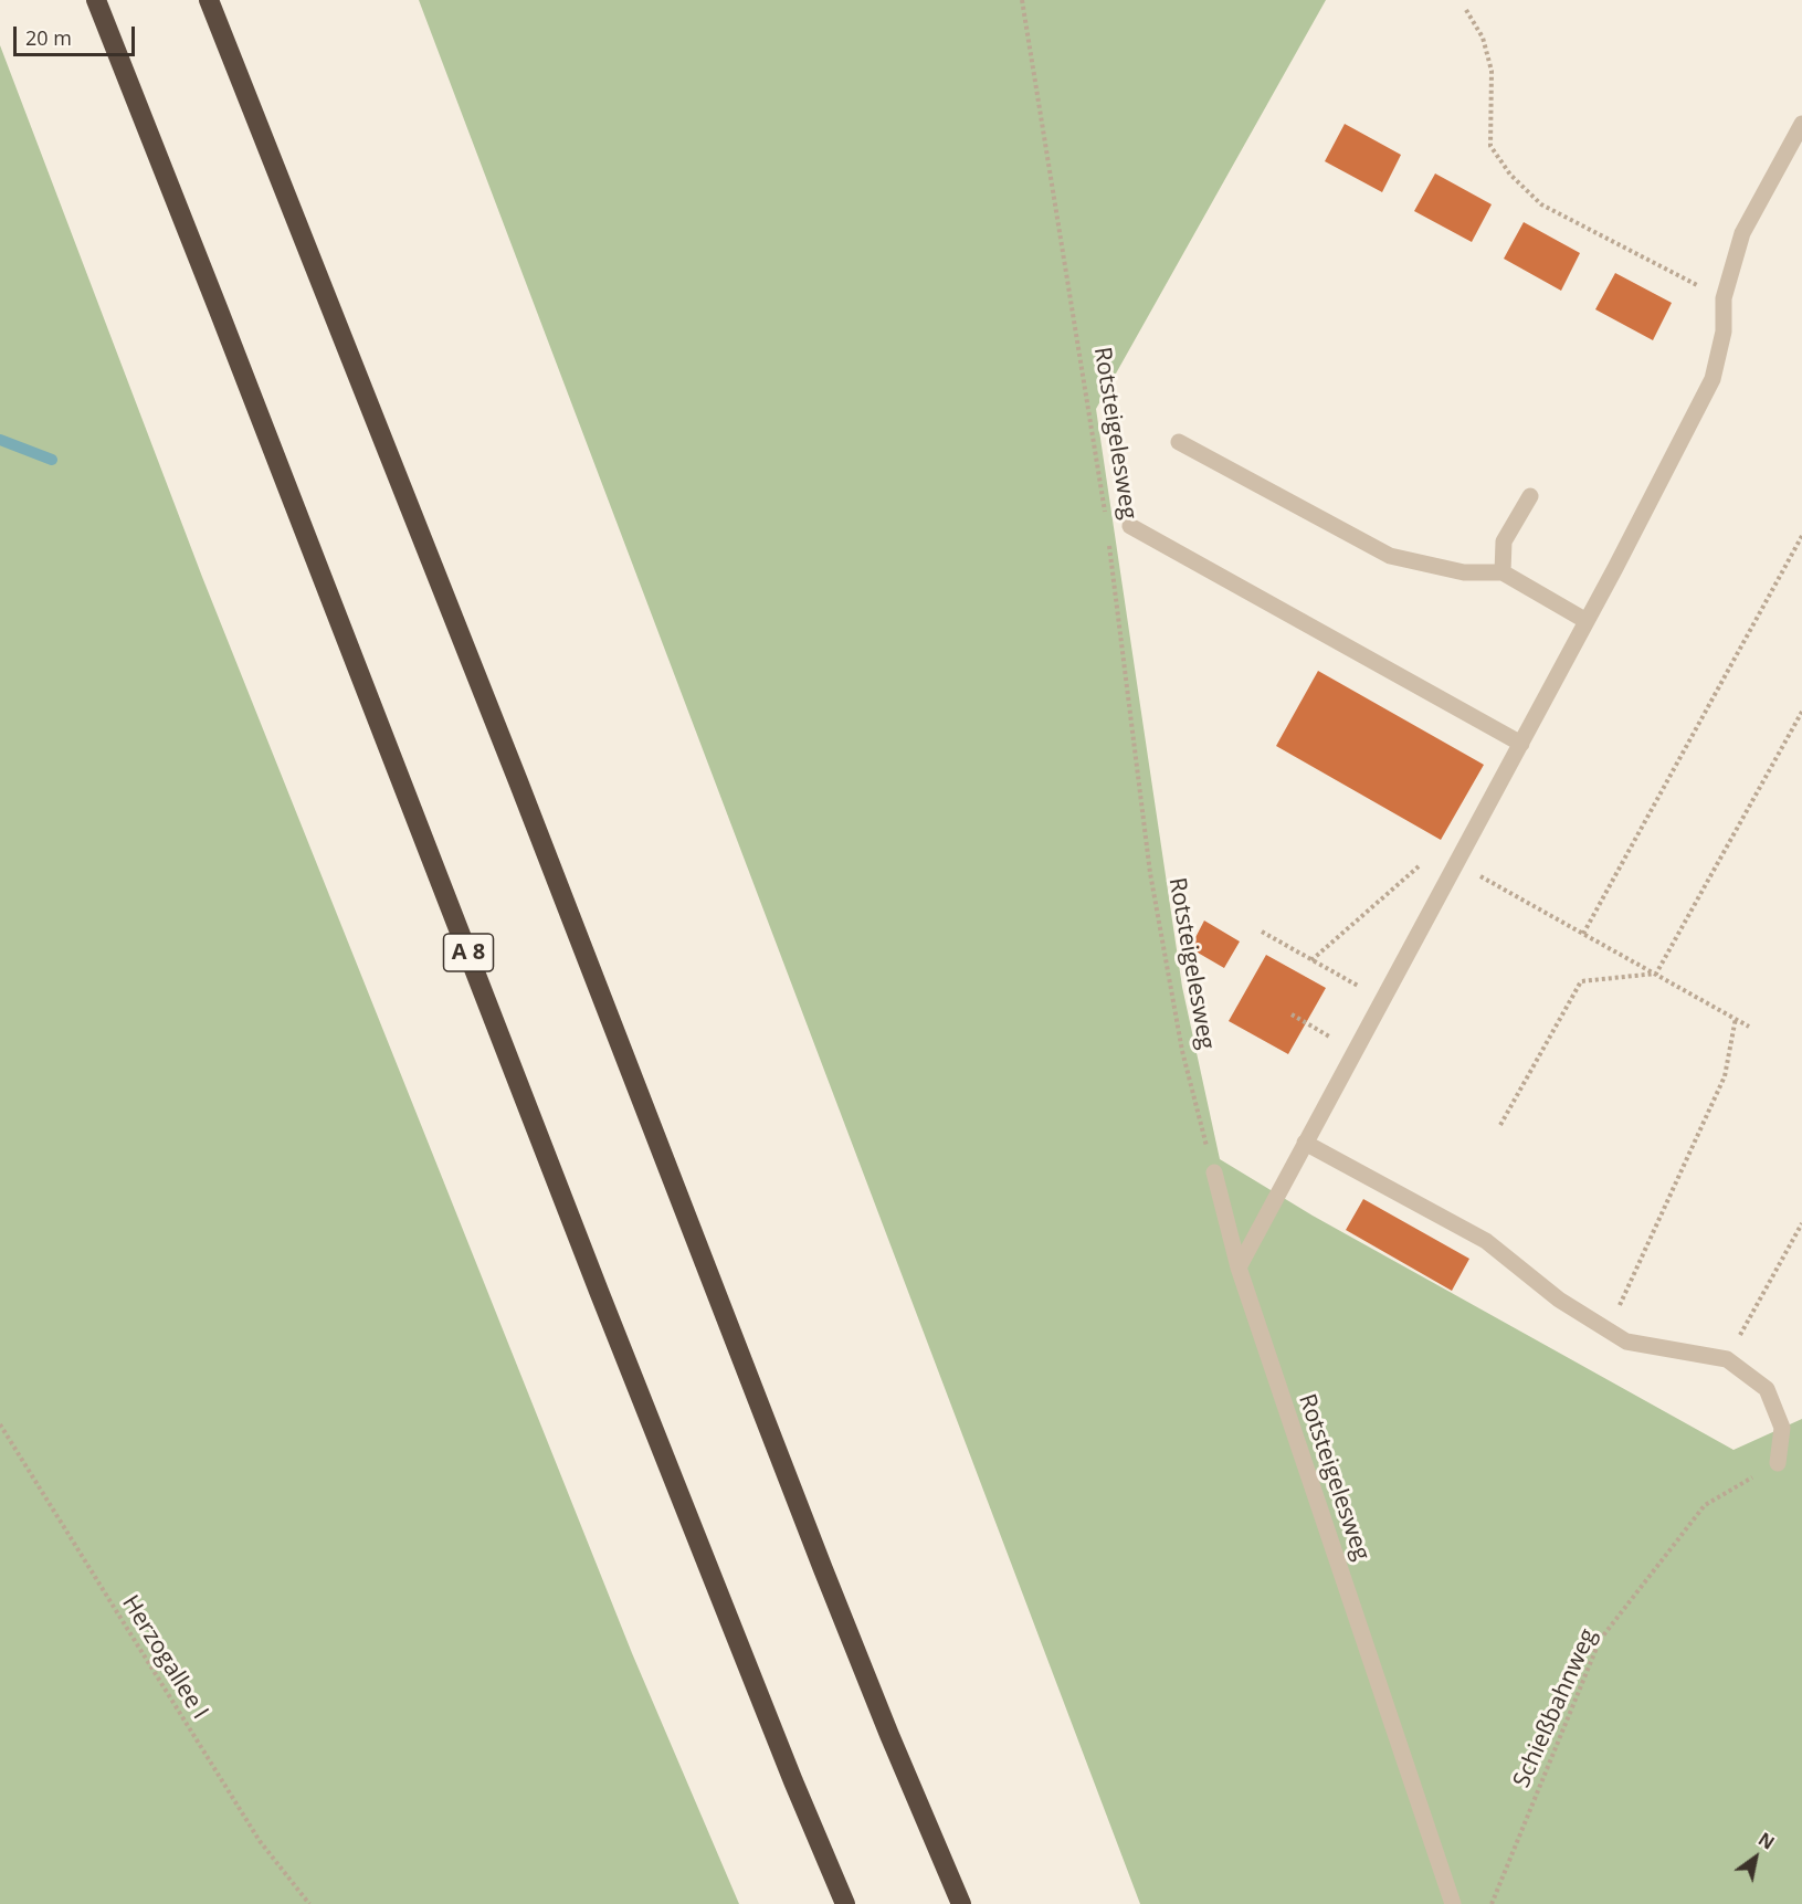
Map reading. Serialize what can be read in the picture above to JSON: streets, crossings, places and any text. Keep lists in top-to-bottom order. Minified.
{"streets":{"highway":["A 8"],"lane":["Rotsteigelesweg"],"path":["Herzogallee I","Schießbahnweg"]},"scale_bar":"20 m","north":"top right"}
